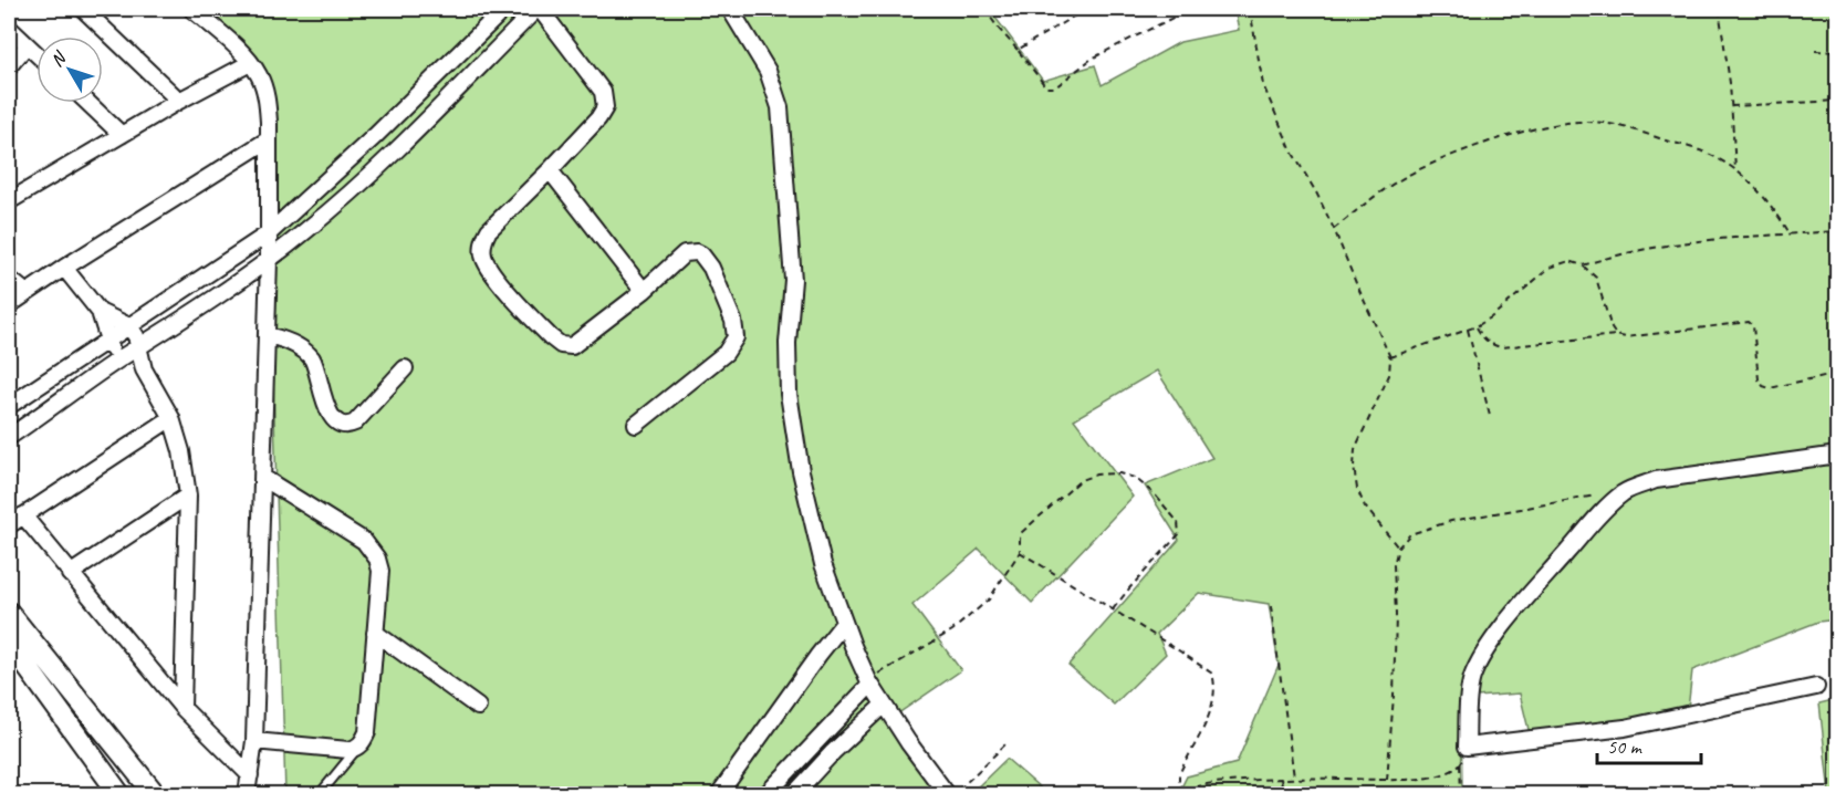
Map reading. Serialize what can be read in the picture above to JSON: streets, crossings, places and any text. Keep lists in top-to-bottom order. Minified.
{"scale_bar":"50 m","north":"top left"}
